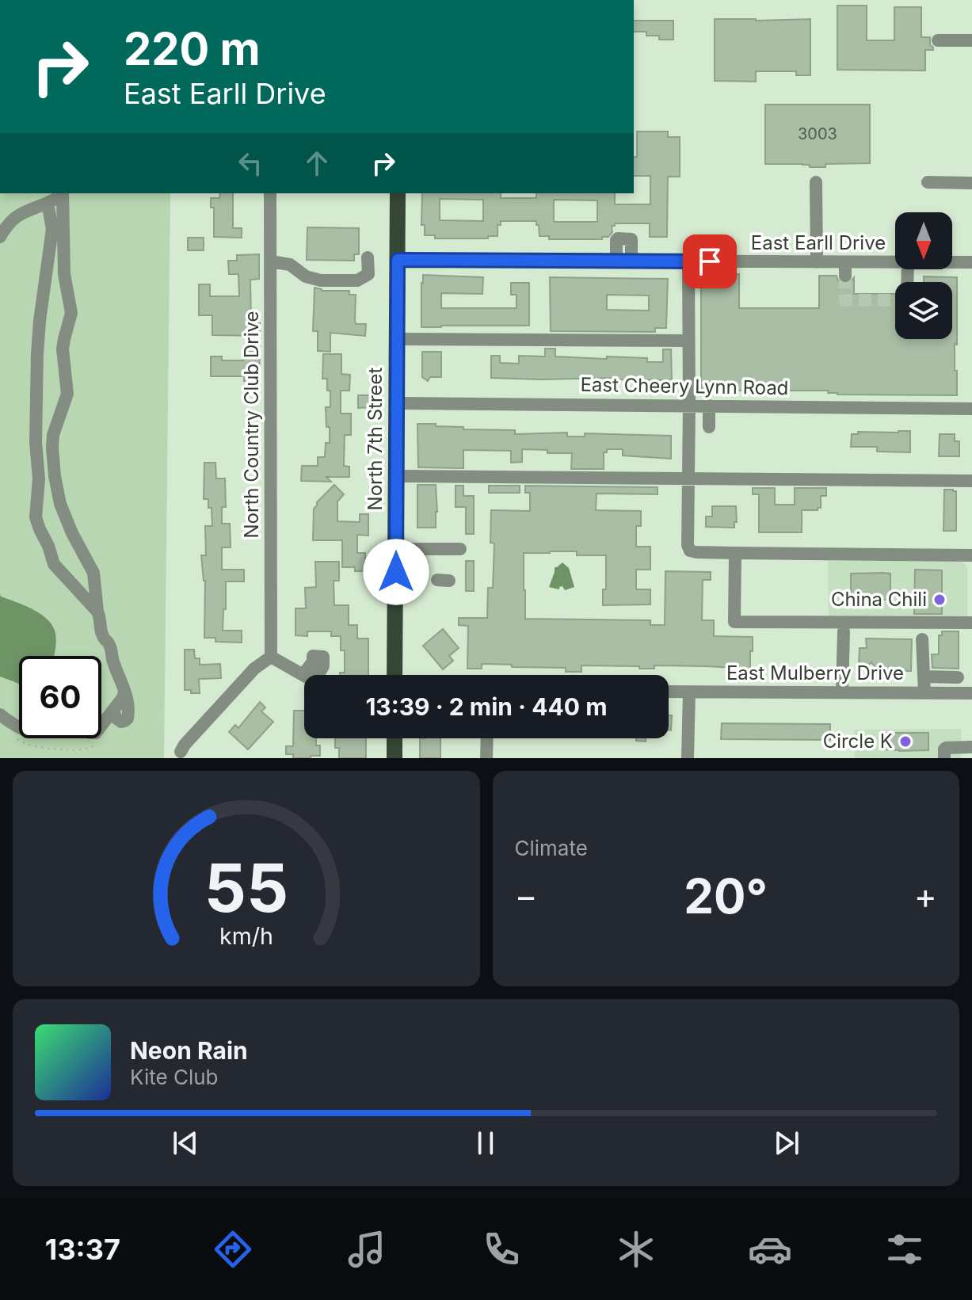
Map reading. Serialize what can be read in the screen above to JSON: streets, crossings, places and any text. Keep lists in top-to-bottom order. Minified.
{"streets":{"main road":["North 7th Street"],"street":["East Earll Drive","East Cheery Lynn Road","North Country Club Drive","East Mulberry Drive"]},"crossings":[["East Earll Drive","North 7th Street"],["East Cheery Lynn Road","North 7th Street"]],"places":["China Chili","Circle K"],"house_numbers":["3003"],"north":"bottom","page":{"turn":["220 m","East Earll Drive"],"limit":"60","trip":"13:39 · 2 min · 440 m","tile":"Climate","heat":["−","20°","+"],"song":["Neon Rain","Kite Club"],"tabs":"13:37","gauge":["55","km/h"]}}
